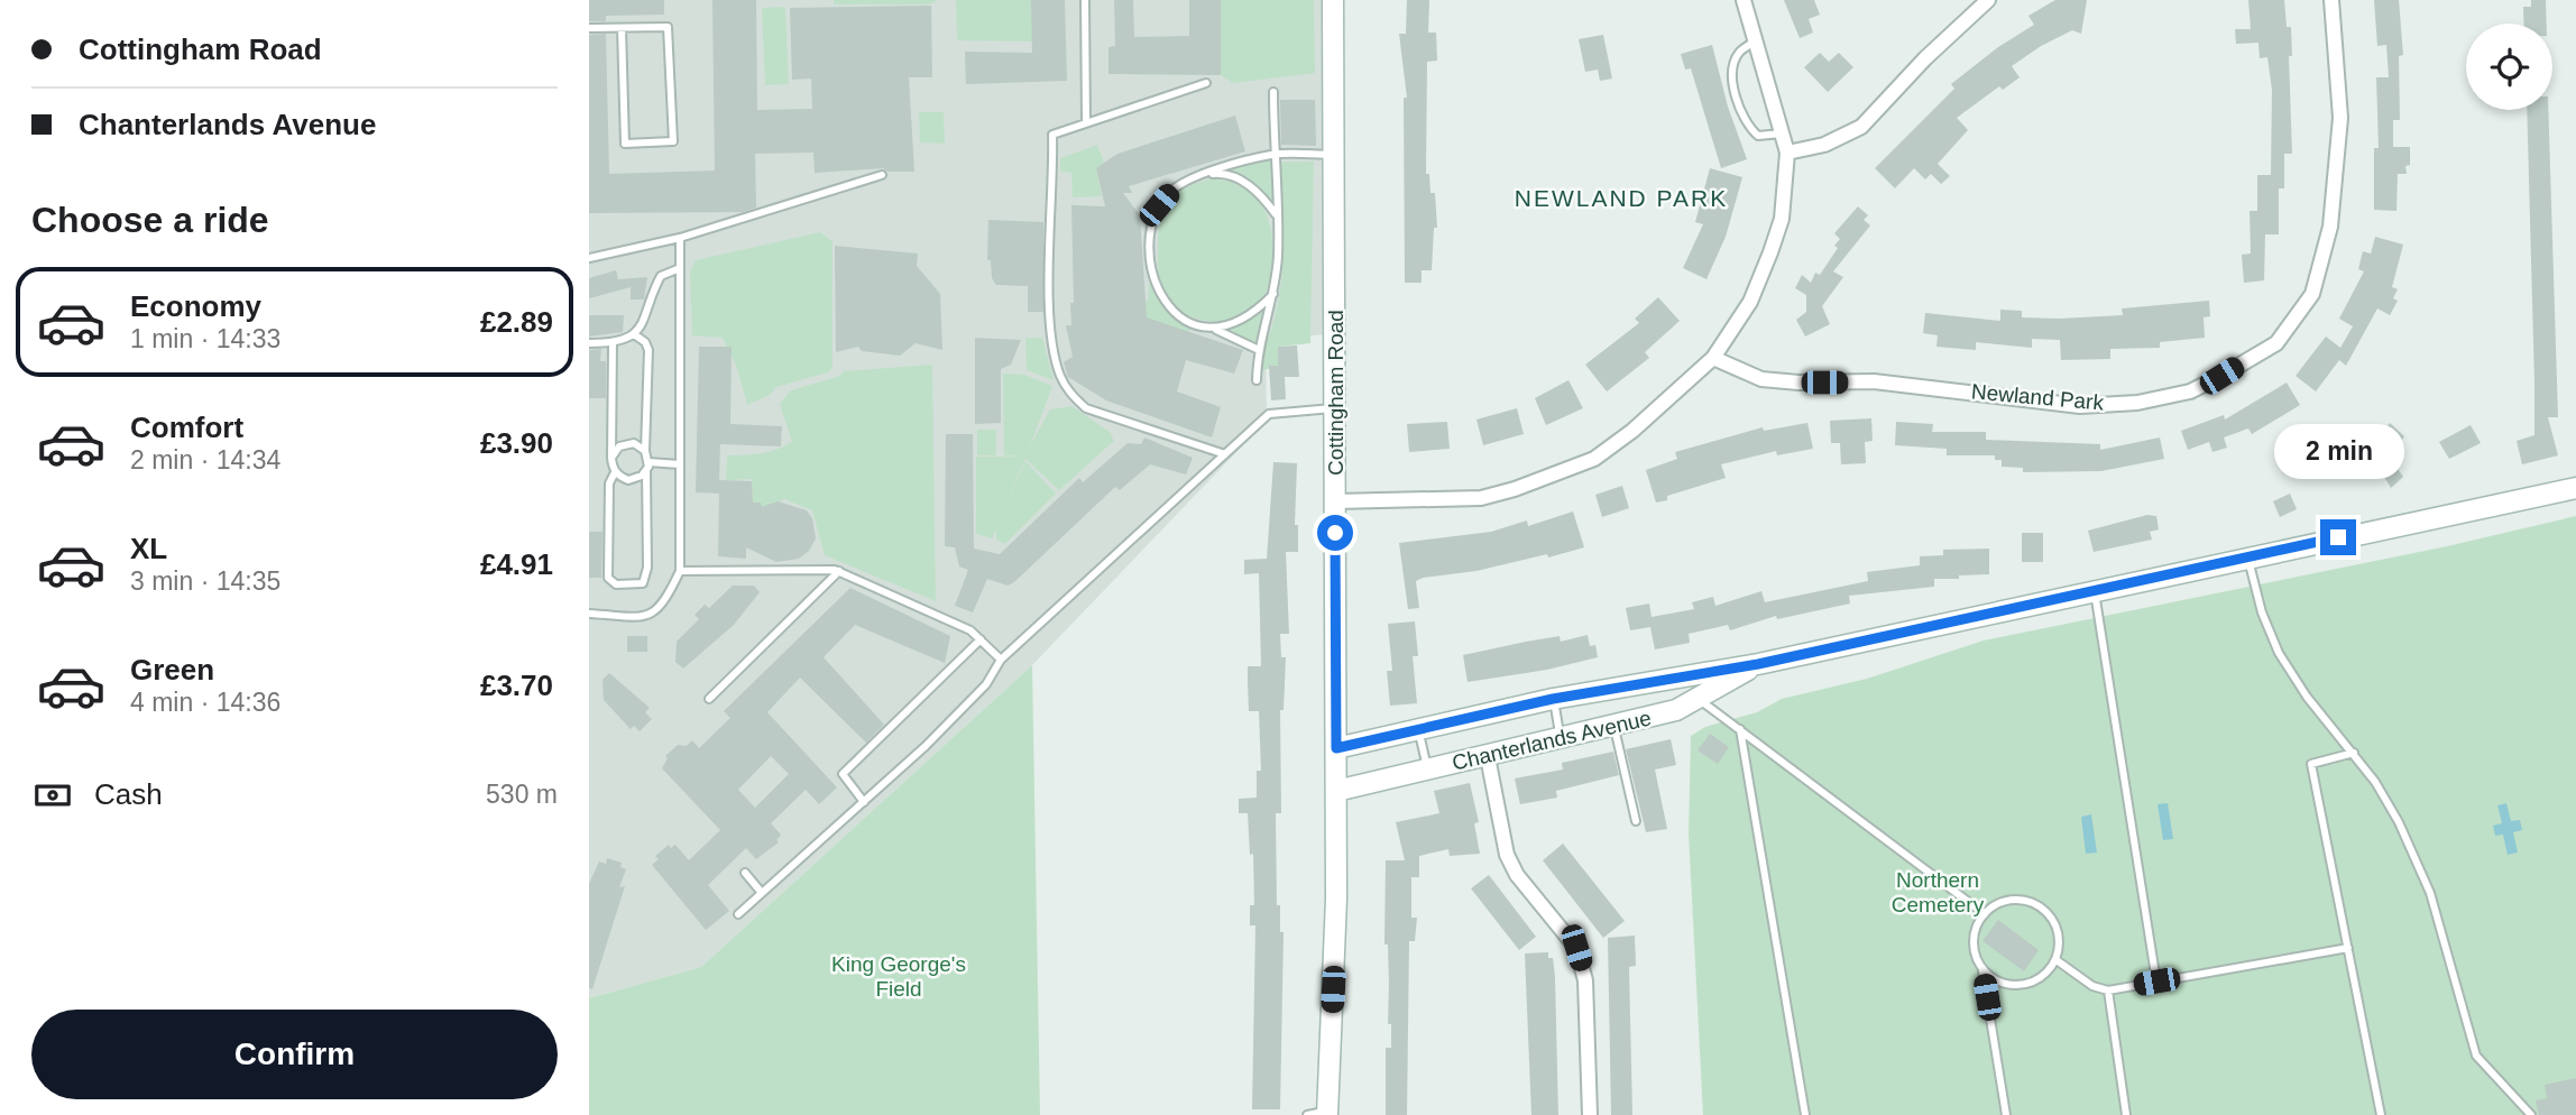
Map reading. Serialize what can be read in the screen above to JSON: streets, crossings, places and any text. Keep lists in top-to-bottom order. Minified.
{"streets":{"street":["Cottingham Road","Newland Park","Chanterlands Avenue"]},"crossings":[["Cottingham Road","Chanterlands Avenue"]],"districts":["NEWLAND PARK"],"parks":["Northern Cemetery","King George's Field"],"page":{"banner":["Cottingham Road","Chanterlands Avenue"],"heading":"Choose a ride","list":[{"name":"Economy","note":"1 min · 14:33","value":"£2.89"},{"name":"Comfort","note":"2 min · 14:34","value":"£3.90"},{"name":"XL","note":"3 min · 14:35","value":"£4.91"},{"name":"Green","note":"4 min · 14:36","value":"£3.70"}],"bubble":"2 min","pay":["Cash","530 m"],"buttons":"Confirm"}}
